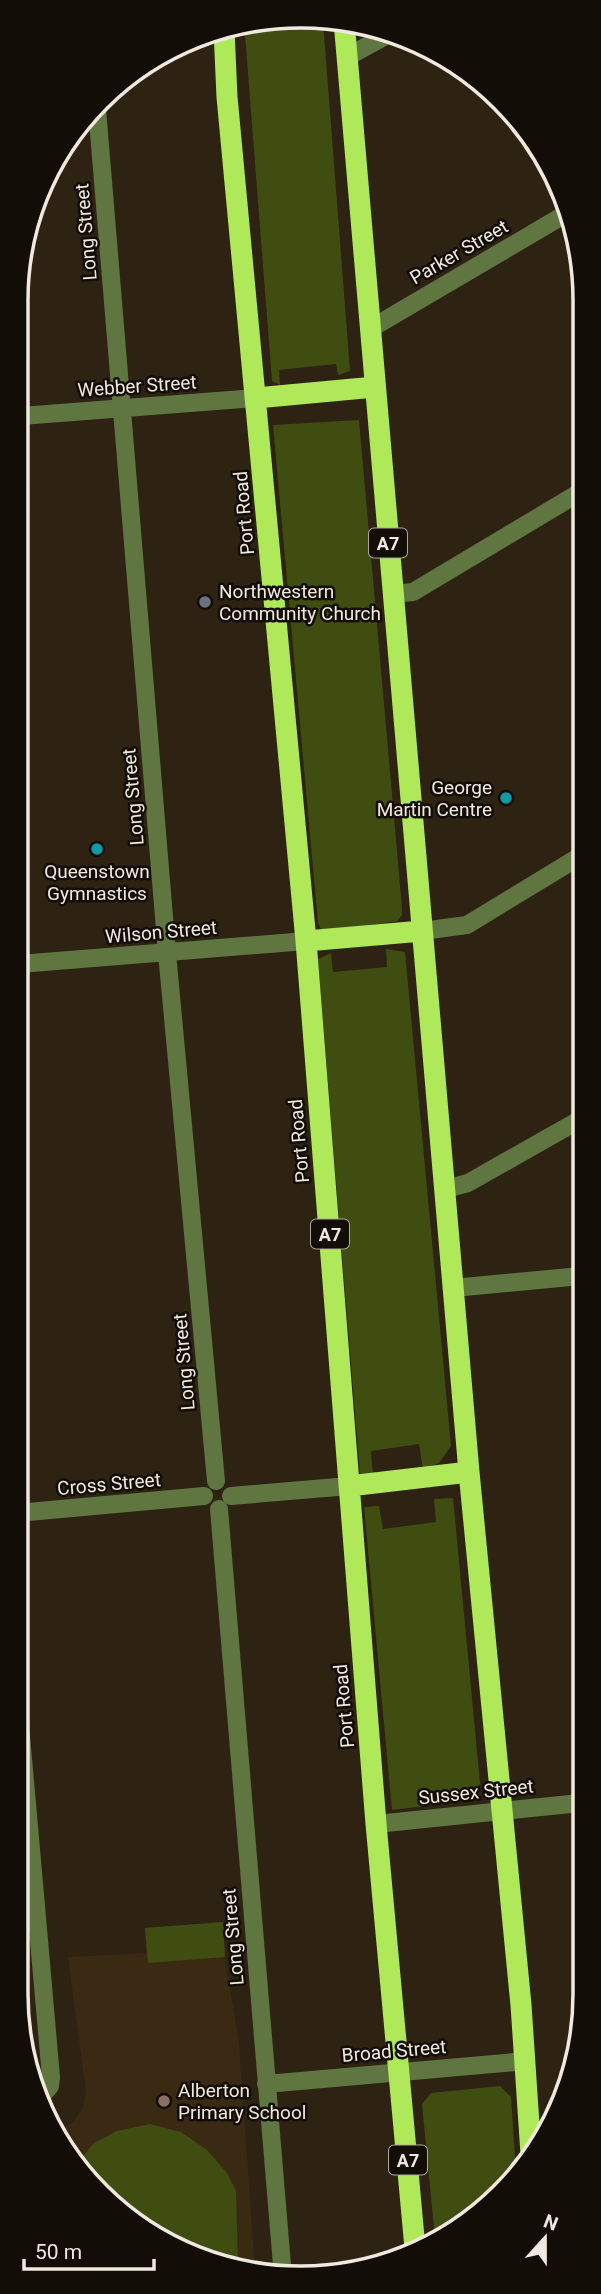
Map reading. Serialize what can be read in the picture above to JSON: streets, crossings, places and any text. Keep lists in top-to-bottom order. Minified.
{"streets":{"highway":["Port Road","A7"],"street":["Long Street","Parker Street","Webber Street","Wilson Street","Cross Street","Sussex Street","Broad Street"]},"crossings":[["Long Street","Webber Street"],["Long Street","Wilson Street"],["Long Street","Cross Street"],["Long Street","Broad Street"],["Parker Street","A7"],["Webber Street","Port Road"],["Port Road","Wilson Street"],["Port Road","Sussex Street"],["Port Road","Broad Street"],["A7","Sussex Street"],["A7","Broad Street"]],"places":["Northwestern Community Church","George Martin Centre","Queenstown Gymnastics","Alberton Primary School"],"scale_bar":"50 m","north":"top"}
